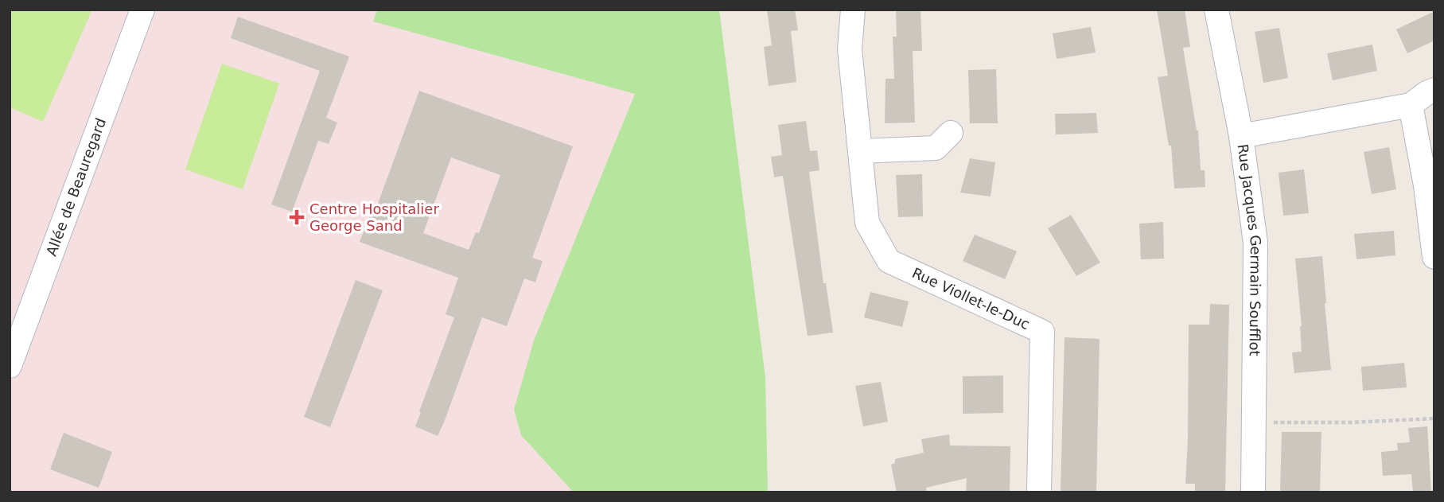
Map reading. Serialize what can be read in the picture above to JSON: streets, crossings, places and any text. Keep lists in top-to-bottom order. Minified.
{"streets":{"street":["Allée de Beauregard","Rue Jacques Germain Soufflot","Rue Viollet-le-Duc"]},"places":{"health":["Centre Hospitalier George Sand"]}}
